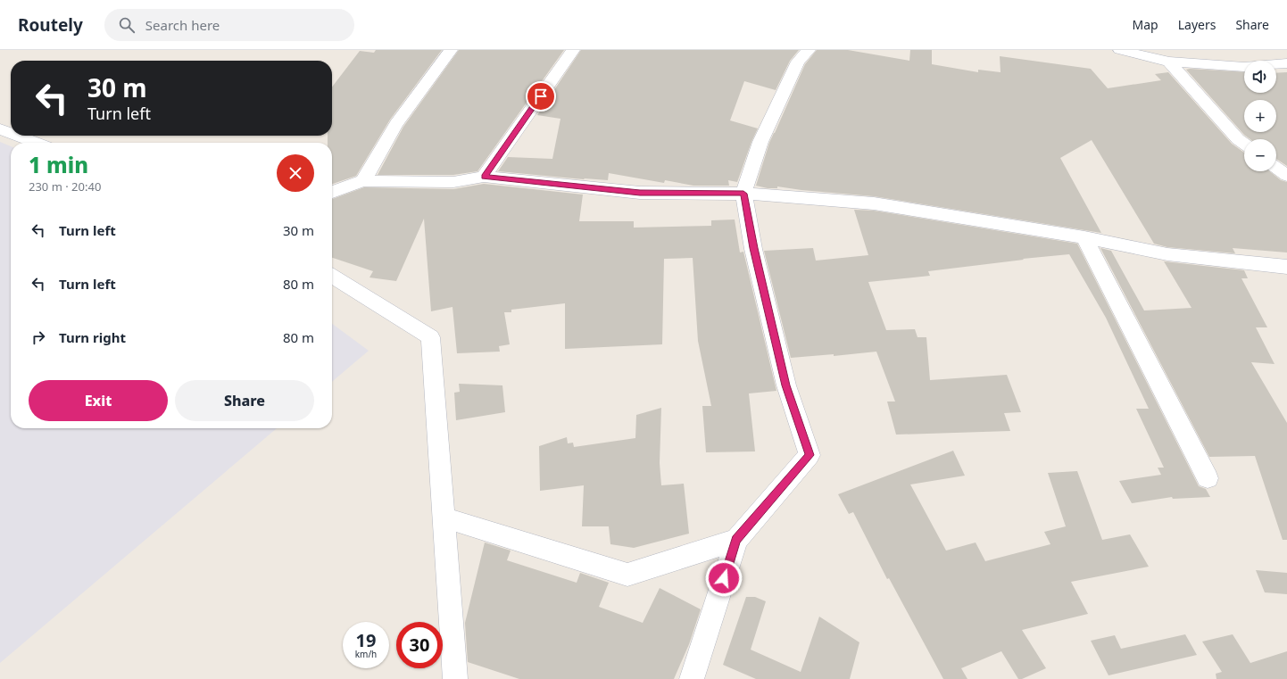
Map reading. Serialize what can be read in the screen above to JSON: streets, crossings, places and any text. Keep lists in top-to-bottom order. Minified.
{"page":{"header":"Routely","search":"Search here","nav":["Map","Layers","Share"],"map_buttons":["+","−"],"turn":["30 m","Turn left"],"heading":["1 min","230 m · 20:40"],"list":[{"name":"Turn left","value":"30 m"},{"name":"Turn left","value":"80 m"},{"name":"Turn right","value":"80 m"}],"buttons":["Exit","Share"],"speed":"19 km/h","limit":"30"}}
